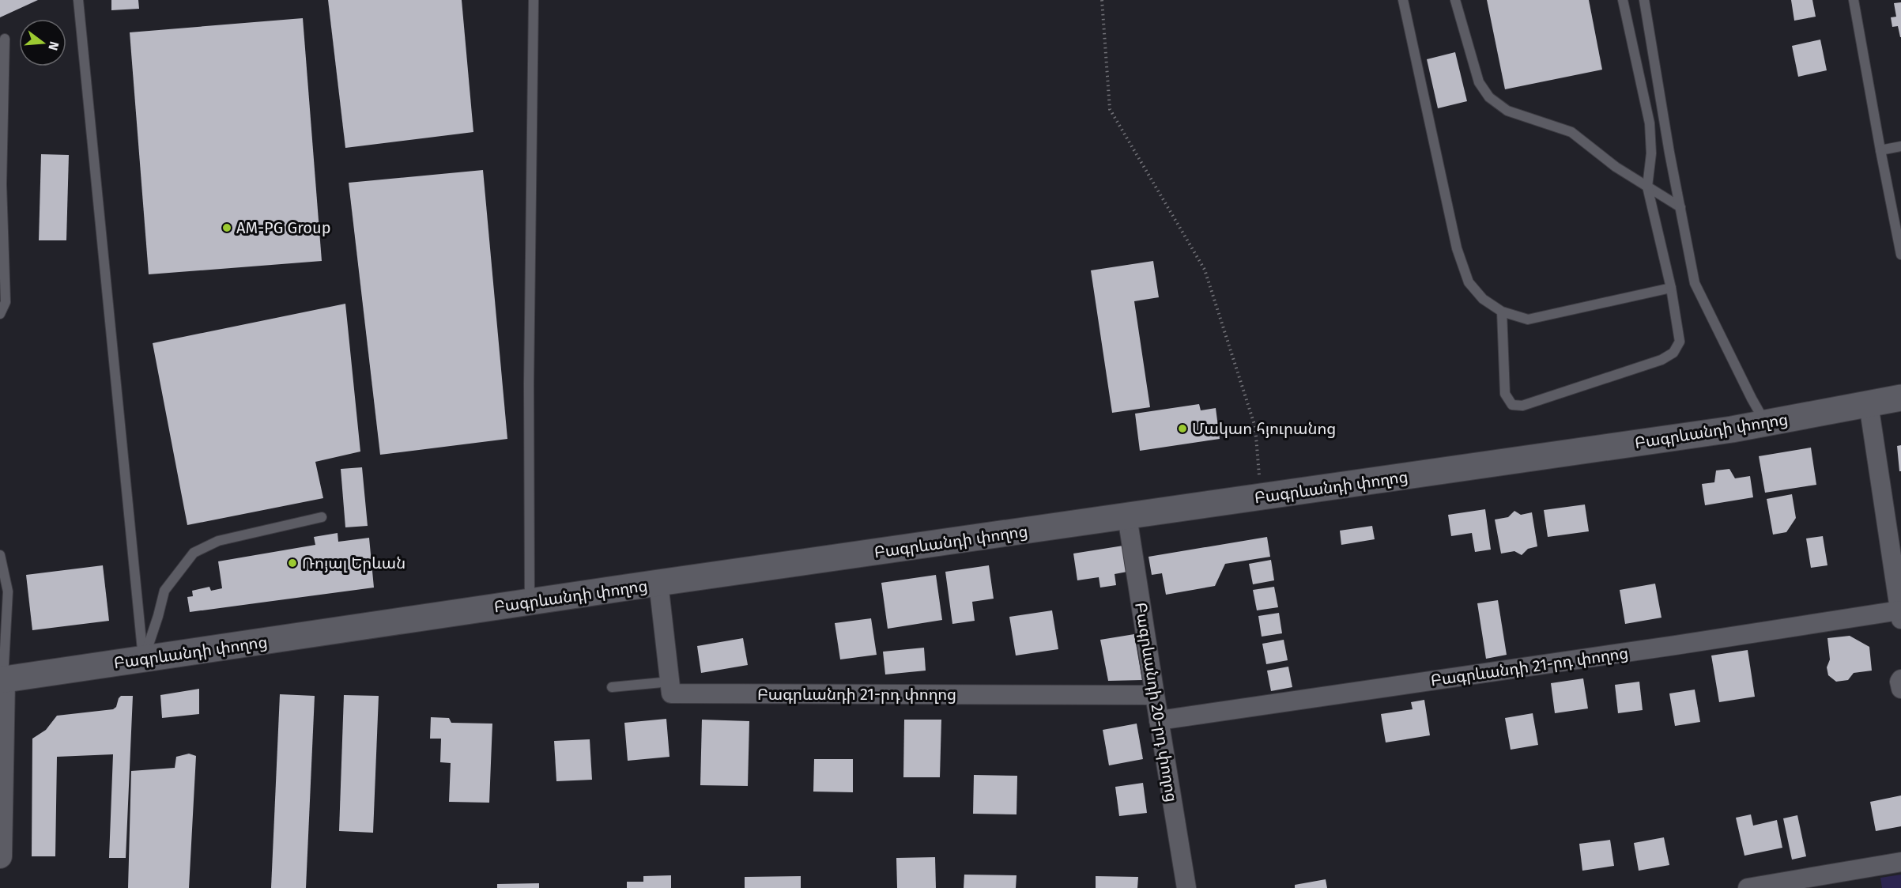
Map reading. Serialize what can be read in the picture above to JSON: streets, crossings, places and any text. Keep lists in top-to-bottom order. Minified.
{"streets":{"main road":["Բագրևանդի փողոց"],"street":["Բագրևանդի 21-րդ փողոց","Բագրևանդի 20-րդ փողոց"]},"crossings":[["Բագրևանդի փողոց","Բագրևանդի 20-րդ փողոց"],["Բագրևանդի 21-րդ փողոց","Բագրևանդի 20-րդ փողոց"]],"places":["AM-PG Group","Մակաո հյուրանոց","Ռոյալ Երևան"],"north":"right"}
